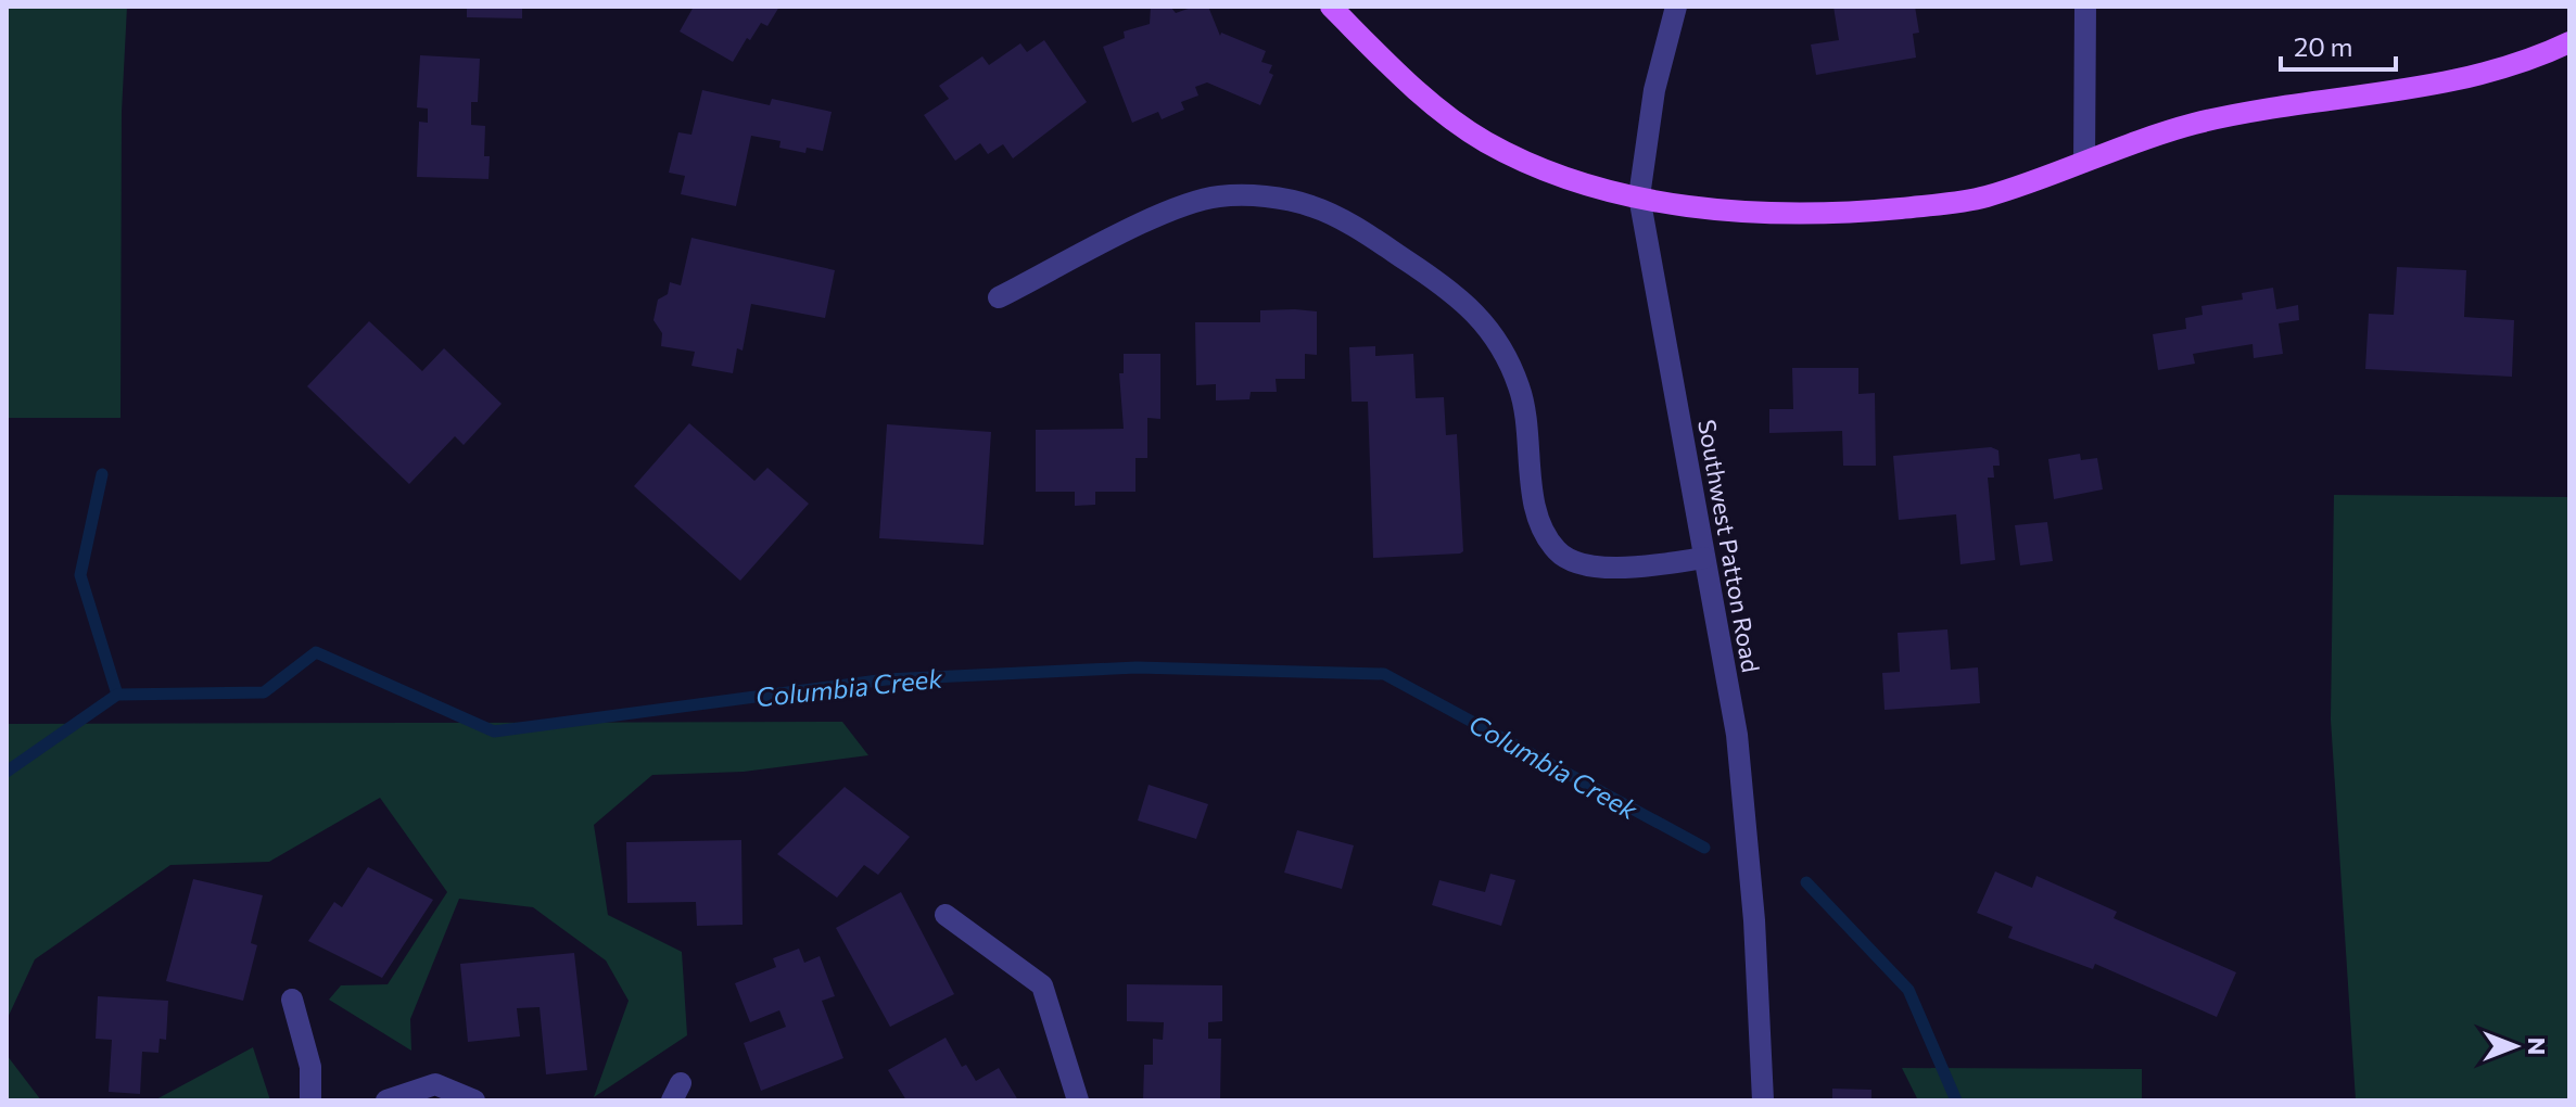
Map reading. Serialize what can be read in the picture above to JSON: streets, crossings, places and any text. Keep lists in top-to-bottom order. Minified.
{"streets":{"street":["Southwest Patton Road"]},"water":["Columbia Creek"],"scale_bar":"20 m","north":"right"}
